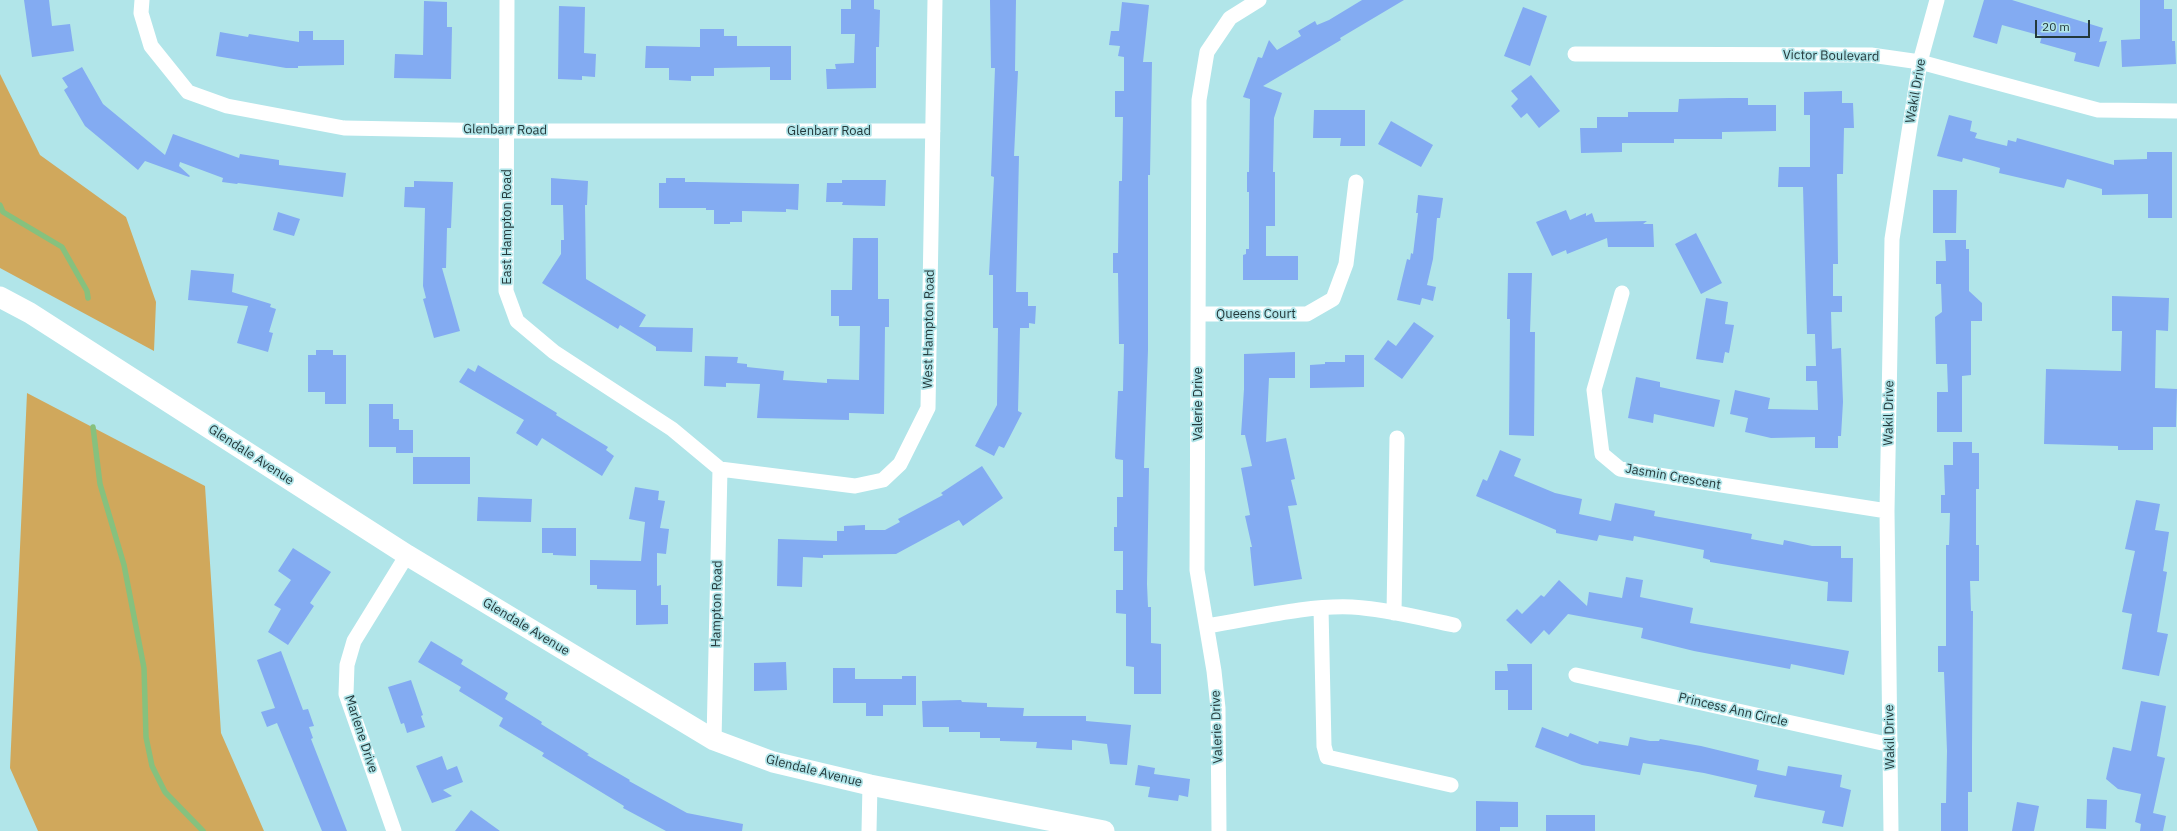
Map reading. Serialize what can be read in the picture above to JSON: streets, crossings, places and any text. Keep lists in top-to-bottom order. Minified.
{"streets":{"main road":["Glendale Avenue"],"street":["Victor Boulevard","Wakil Drive","Glenbarr Road","East Hampton Road","Queens Court","West Hampton Road","Valerie Drive","Jasmin Crescent","Hampton Road","Princess Ann Circle","Marlene Drive"]},"crossings":[["Victor Boulevard","Wakil Drive"],["Wakil Drive","Jasmin Crescent"],["Wakil Drive","Princess Ann Circle"],["Glenbarr Road","East Hampton Road"],["Glenbarr Road","West Hampton Road"],["East Hampton Road","West Hampton Road"],["East Hampton Road","Hampton Road"],["Queens Court","Valerie Drive"],["West Hampton Road","Hampton Road"],["Glendale Avenue","Hampton Road"],["Glendale Avenue","Marlene Drive"]],"scale_bar":"20 m"}
